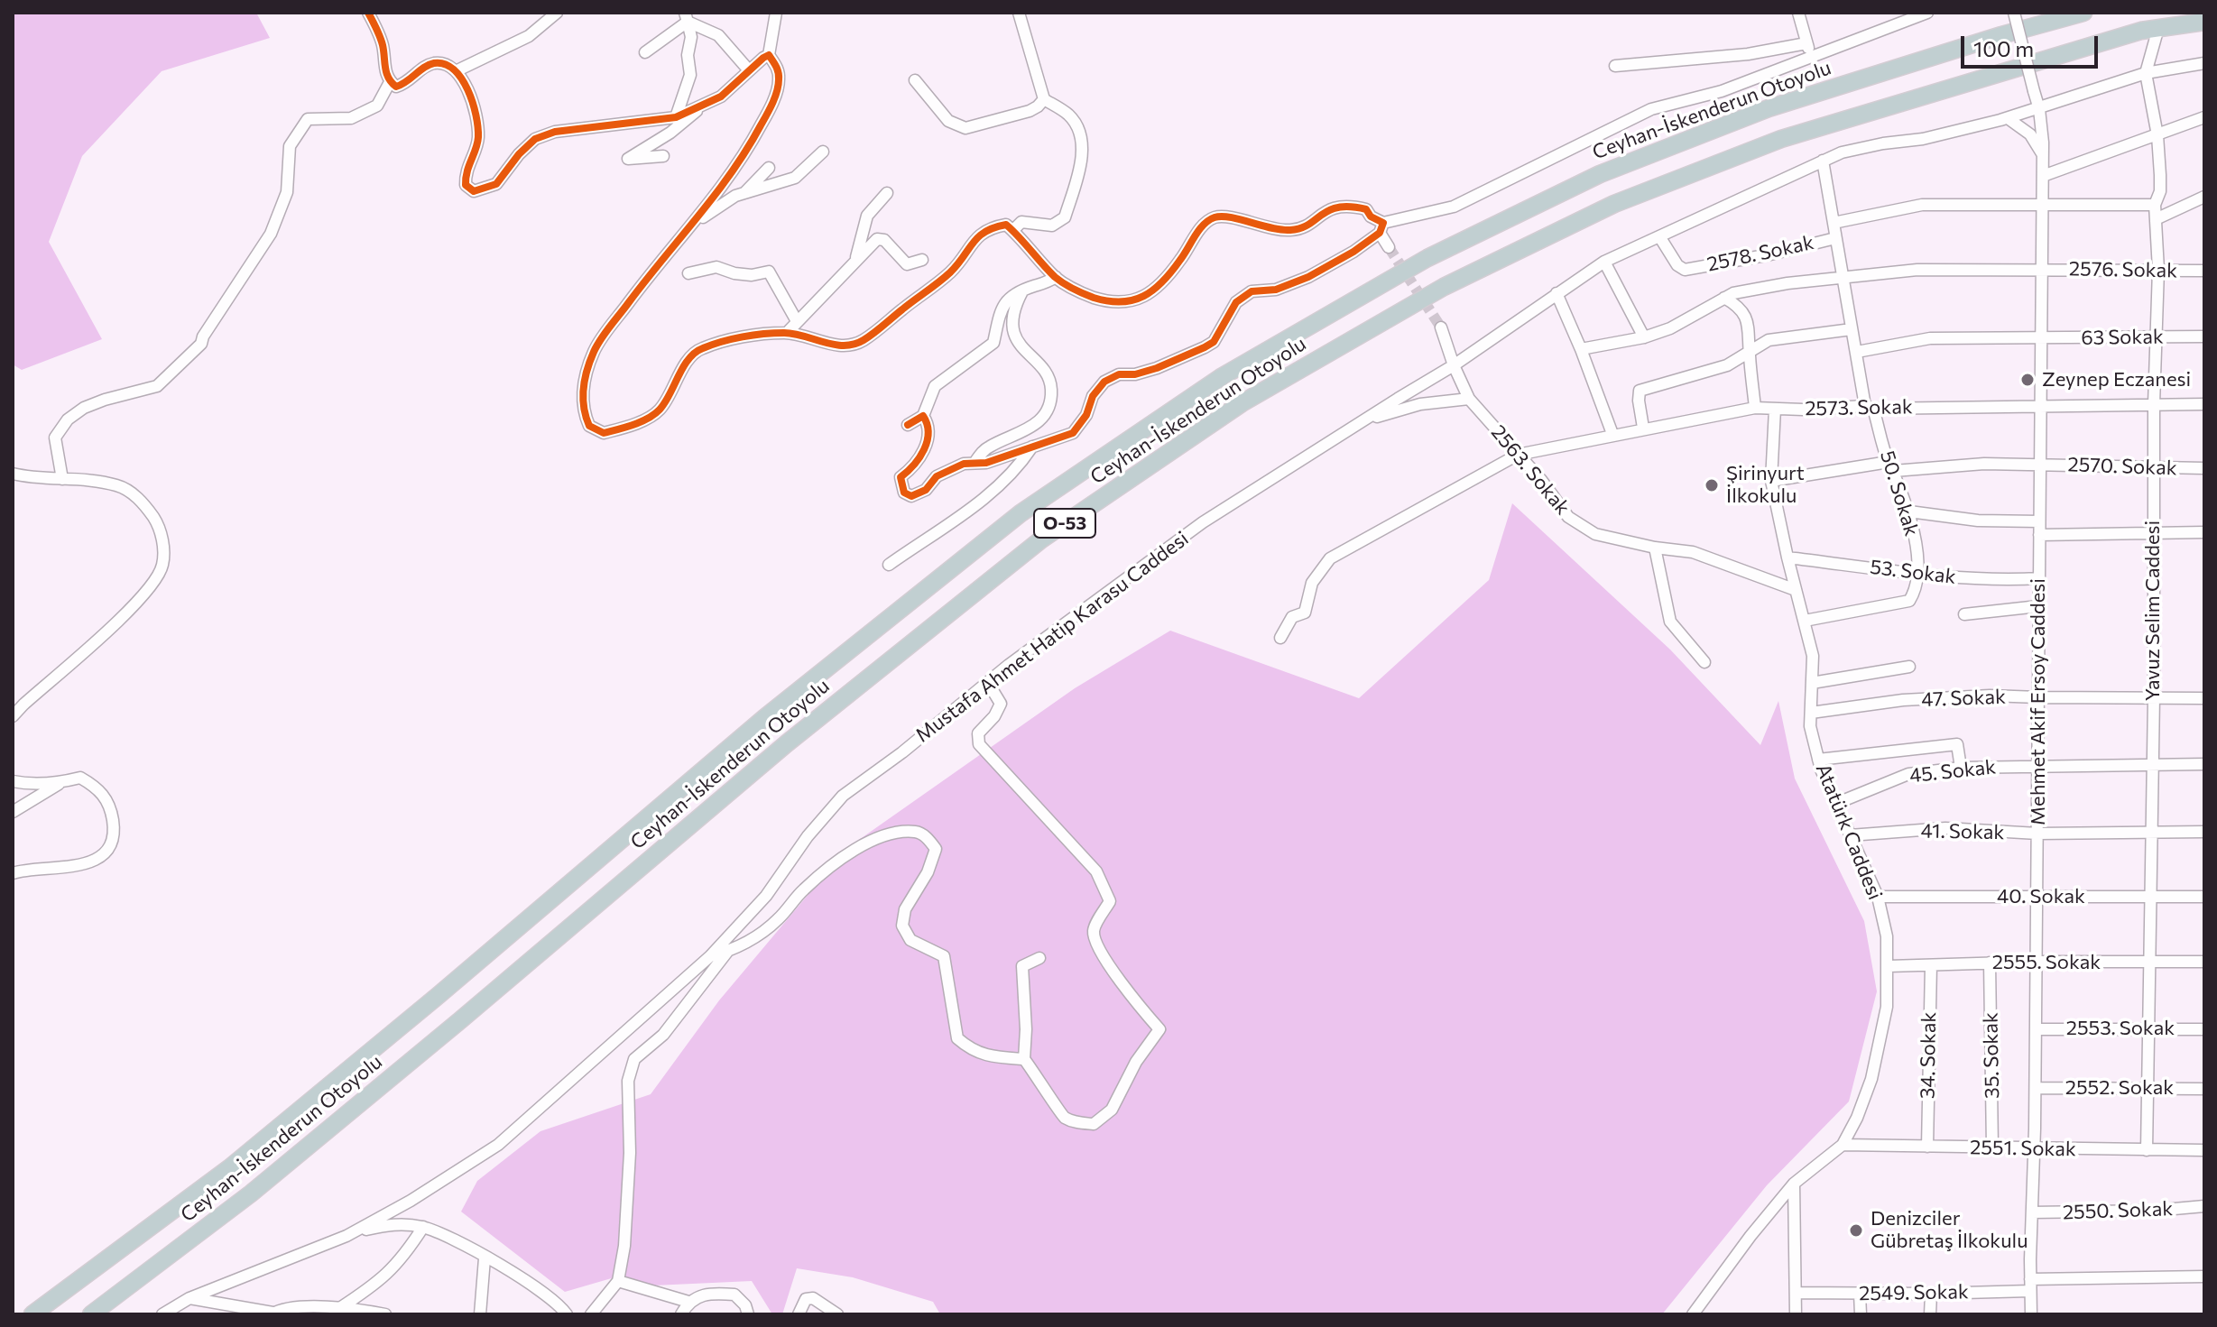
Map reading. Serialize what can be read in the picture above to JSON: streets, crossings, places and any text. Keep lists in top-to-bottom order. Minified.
{"streets":{"highway":["Ceyhan-İskenderun Otoyolu","O-53"],"street":["2578. Sokak","2576. Sokak","63 Sokak","2573. Sokak","2570. Sokak","2563. Sokak","50. Sokak","53. Sokak","Yavuz Selim Caddesi","Mustafa Ahmet Hatip Karasu Caddesi","47. Sokak","Mehmet Akif Ersoy Caddesi","45. Sokak","Atatürk Caddesi","41. Sokak","40. Sokak","2555. Sokak","2553. Sokak","34. Sokak","35. Sokak","2552. Sokak","2551. Sokak","2550. Sokak","2549. Sokak"]},"crossings":[["2578. Sokak","50. Sokak"],["2578. Sokak","Mustafa Ahmet Hatip Karasu Caddesi"],["2576. Sokak","50. Sokak"],["2576. Sokak","Yavuz Selim Caddesi"],["2576. Sokak","Mehmet Akif Ersoy Caddesi"],["63 Sokak","50. Sokak"],["63 Sokak","Yavuz Selim Caddesi"],["63 Sokak","Mehmet Akif Ersoy Caddesi"],["2573. Sokak","2563. Sokak"],["2573. Sokak","50. Sokak"],["2573. Sokak","Yavuz Selim Caddesi"],["2573. Sokak","Mehmet Akif Ersoy Caddesi"],["2573. Sokak","Atatürk Caddesi"],["2570. Sokak","50. Sokak"],["2570. Sokak","Yavuz Selim Caddesi"],["2570. Sokak","Mehmet Akif Ersoy Caddesi"],["2570. Sokak","Atatürk Caddesi"],["2563. Sokak","Mustafa Ahmet Hatip Karasu Caddesi"],["2563. Sokak","Atatürk Caddesi"],["50. Sokak","53. Sokak"],["50. Sokak","Mustafa Ahmet Hatip Karasu Caddesi"],["53. Sokak","Mehmet Akif Ersoy Caddesi"],["53. Sokak","Atatürk Caddesi"],["Yavuz Selim Caddesi","Mustafa Ahmet Hatip Karasu Caddesi"],["Yavuz Selim Caddesi","47. Sokak"],["Yavuz Selim Caddesi","45. Sokak"],["Yavuz Selim Caddesi","41. Sokak"],["Yavuz Selim Caddesi","40. Sokak"],["Yavuz Selim Caddesi","2555. Sokak"],["Yavuz Selim Caddesi","2553. Sokak"],["Yavuz Selim Caddesi","2552. Sokak"],["Yavuz Selim Caddesi","2551. Sokak"],["Mustafa Ahmet Hatip Karasu Caddesi","Mehmet Akif Ersoy Caddesi"],["47. Sokak","Mehmet Akif Ersoy Caddesi"],["47. Sokak","Atatürk Caddesi"],["Mehmet Akif Ersoy Caddesi","45. Sokak"],["Mehmet Akif Ersoy Caddesi","41. Sokak"],["Mehmet Akif Ersoy Caddesi","40. Sokak"],["Mehmet Akif Ersoy Caddesi","2555. Sokak"],["Mehmet Akif Ersoy Caddesi","2553. Sokak"],["Mehmet Akif Ersoy Caddesi","2552. Sokak"],["Mehmet Akif Ersoy Caddesi","2551. Sokak"],["Mehmet Akif Ersoy Caddesi","2550. Sokak"],["Mehmet Akif Ersoy Caddesi","2549. Sokak"],["45. Sokak","Atatürk Caddesi"],["Atatürk Caddesi","41. Sokak"],["Atatürk Caddesi","40. Sokak"],["Atatürk Caddesi","2555. Sokak"],["Atatürk Caddesi","2551. Sokak"],["2555. Sokak","34. Sokak"],["2555. Sokak","35. Sokak"],["34. Sokak","2551. Sokak"],["35. Sokak","2551. Sokak"]],"places":["Zeynep Eczanesi","Şirinyurt İlkokulu","Denizciler Gübretaş İlkokulu"],"scale_bar":"100 m"}
